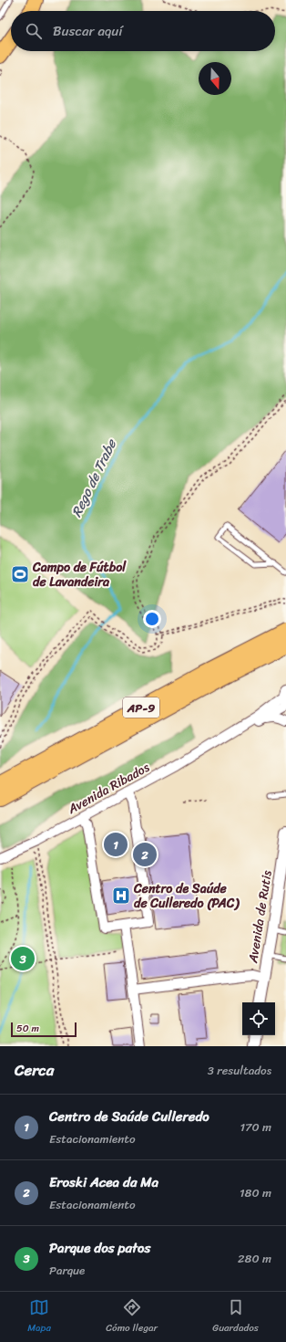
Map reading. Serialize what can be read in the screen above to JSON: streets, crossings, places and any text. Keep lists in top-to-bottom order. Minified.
{"streets":{"highway":["AP-9"],"street":["Avenida Ribados","Avenida de Rutis"]},"water":["Rego de Trabe"],"places":{"sports":["Campo de Fútbol de Lavandeira"],"hospital":["Centro de Saúde de Culleredo (PAC)"]},"scale_bar":"50 m","north":"bottom","page":{"search":"Buscar aquí","pins":["1","2","3"],"scale":"50 m","heading":["Cerca","3 resultados"],"list":[{"mark":"1","name":"Centro de Saúde Culleredo","note":"Estacionamiento","value":"170 m"},{"mark":"2","name":"Eroski Acea da Ma","note":"Estacionamiento","value":"180 m"},{"mark":"3","name":"Parque dos patos","note":"Parque","value":"280 m"}],"nav":["Mapa","Cómo llegar","Guardados"]}}
